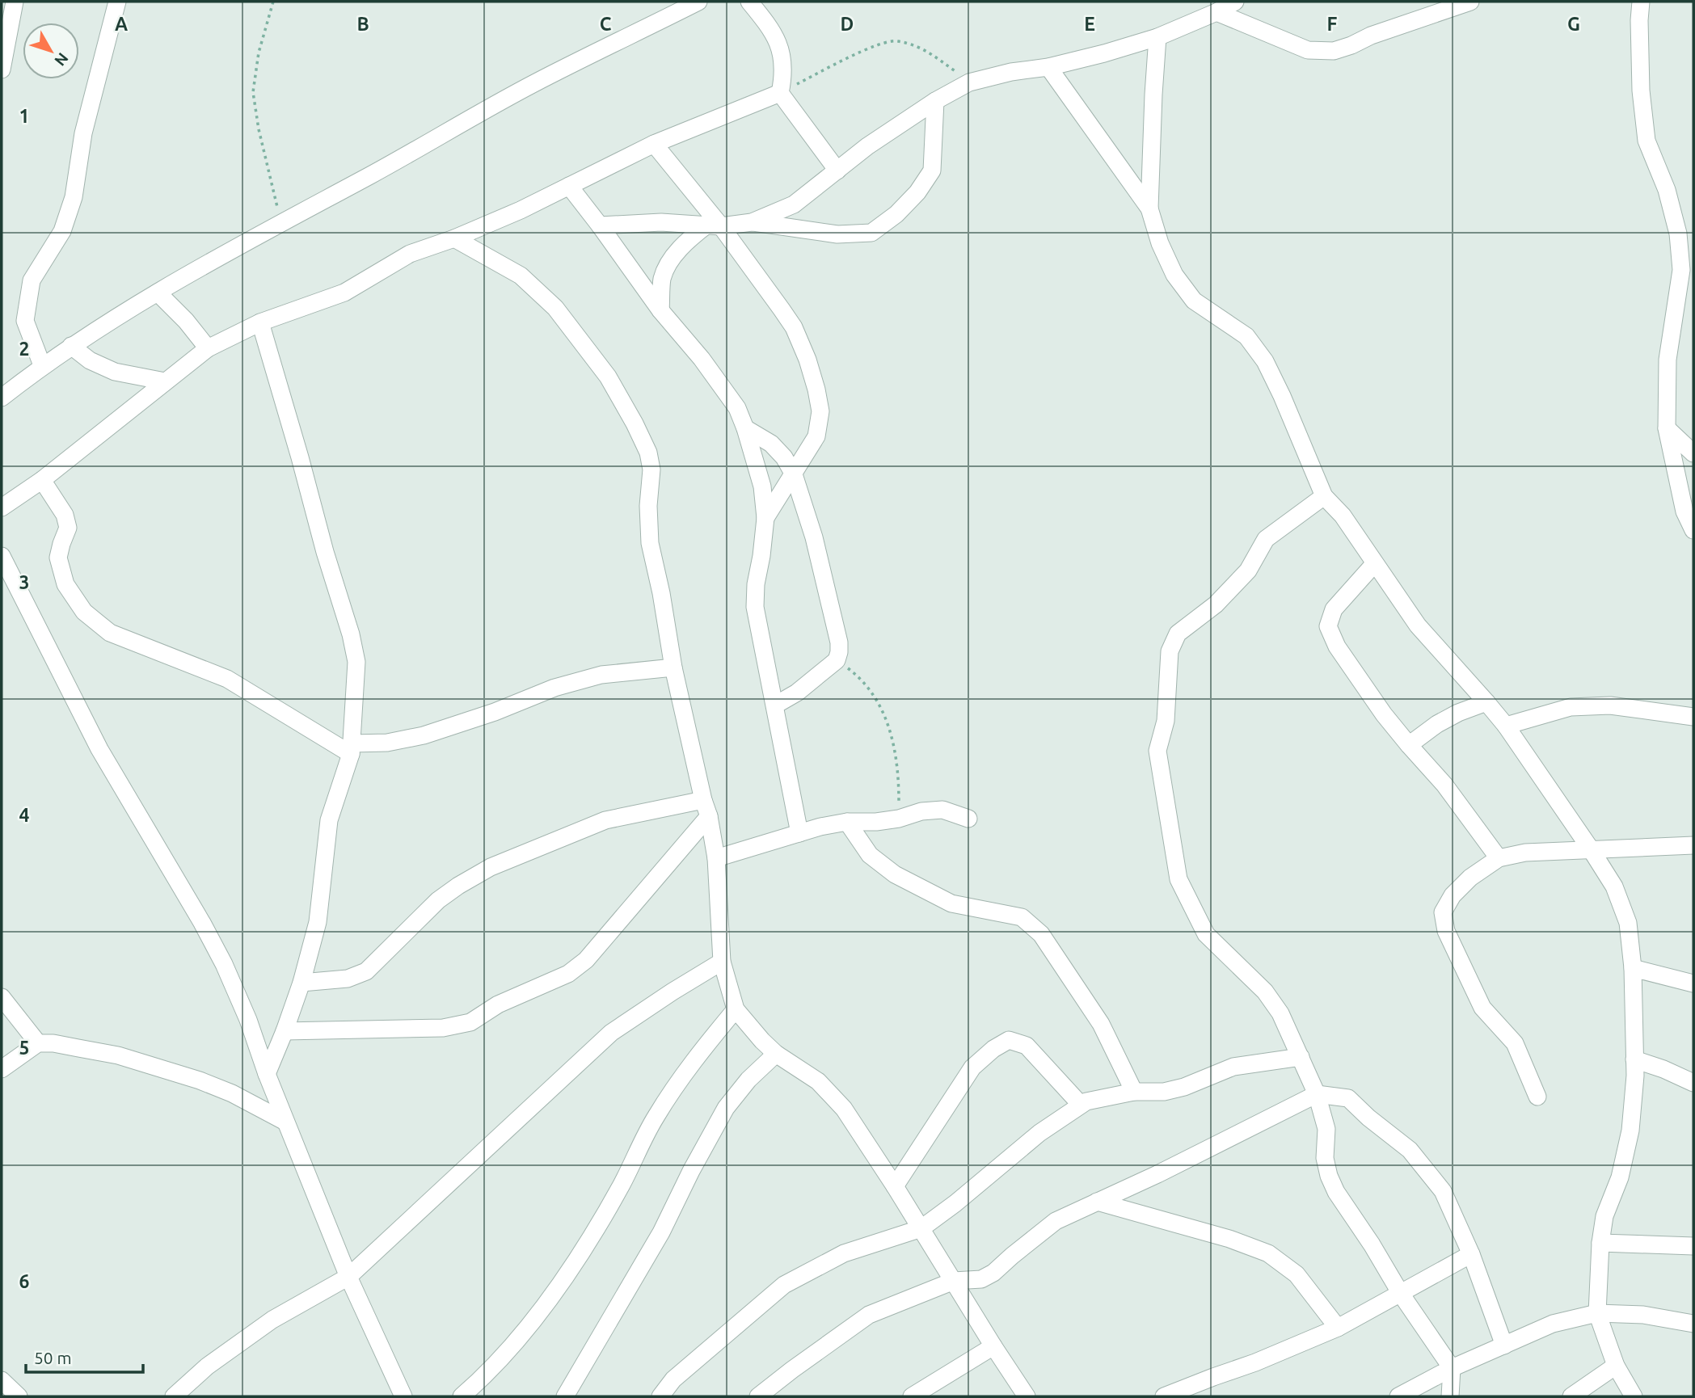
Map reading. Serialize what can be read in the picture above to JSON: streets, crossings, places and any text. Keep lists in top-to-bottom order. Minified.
{"scale_bar":"50 m","north":"bottom right","grid":{"columns":["A","B","C","D","E","F","G"],"rows":["1","2","3","4","5","6"]}}
